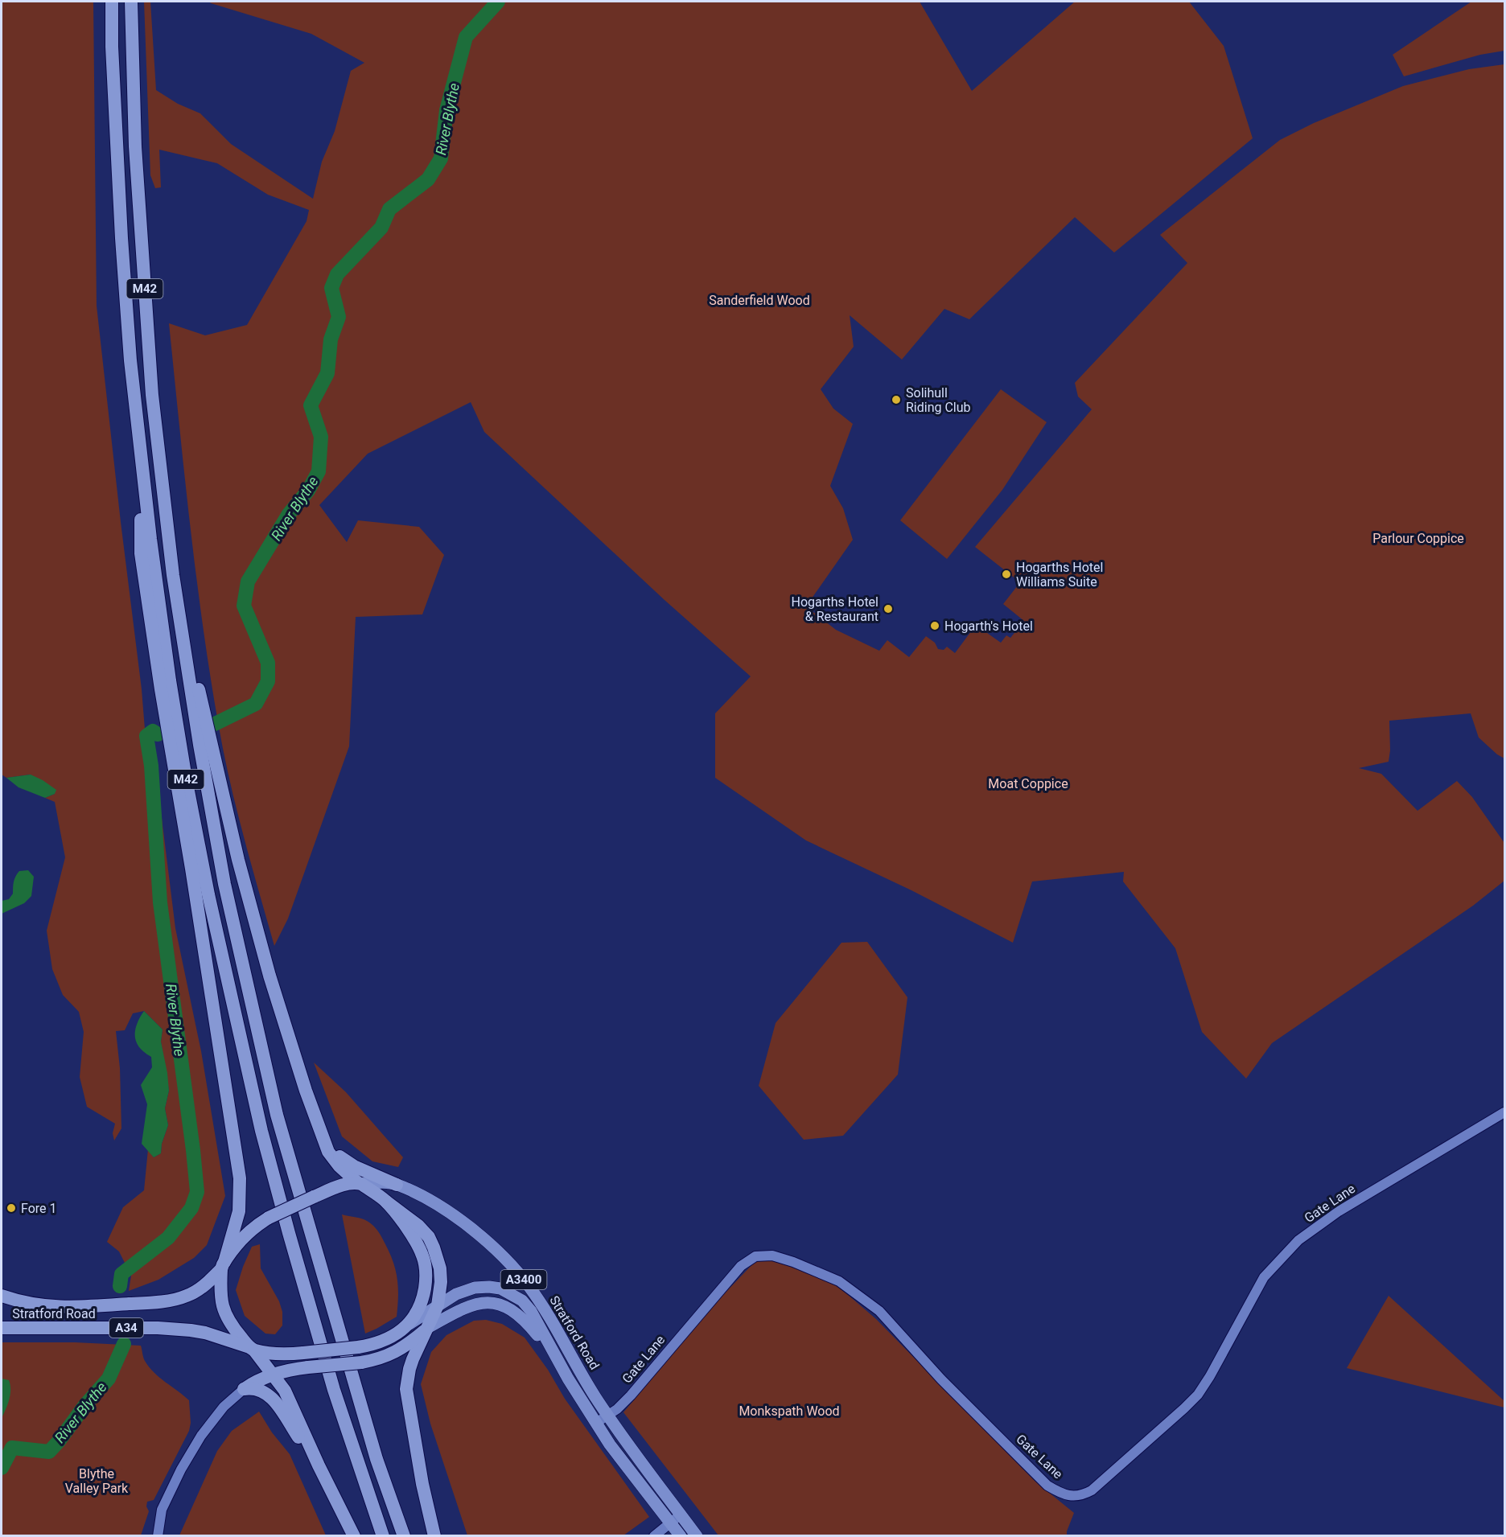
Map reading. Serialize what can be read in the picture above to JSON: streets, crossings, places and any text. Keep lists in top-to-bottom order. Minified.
{"streets":{"highway":["M42","Stratford Road","A34"],"main road":["A3400"],"street":["Gate Lane"]},"crossings":[["Gate Lane","Stratford Road"],["Stratford Road","A34"]],"water":["River Blythe"],"parks":["Sanderfield Wood","Parlour Coppice","Moat Coppice","Monkspath Wood","Blythe Valley Park"],"places":["Solihull Riding Club","Hogarths Hotel Williams Suite","Hogarths Hotel & Restaurant","Hogarth's Hotel","Fore 1"]}
